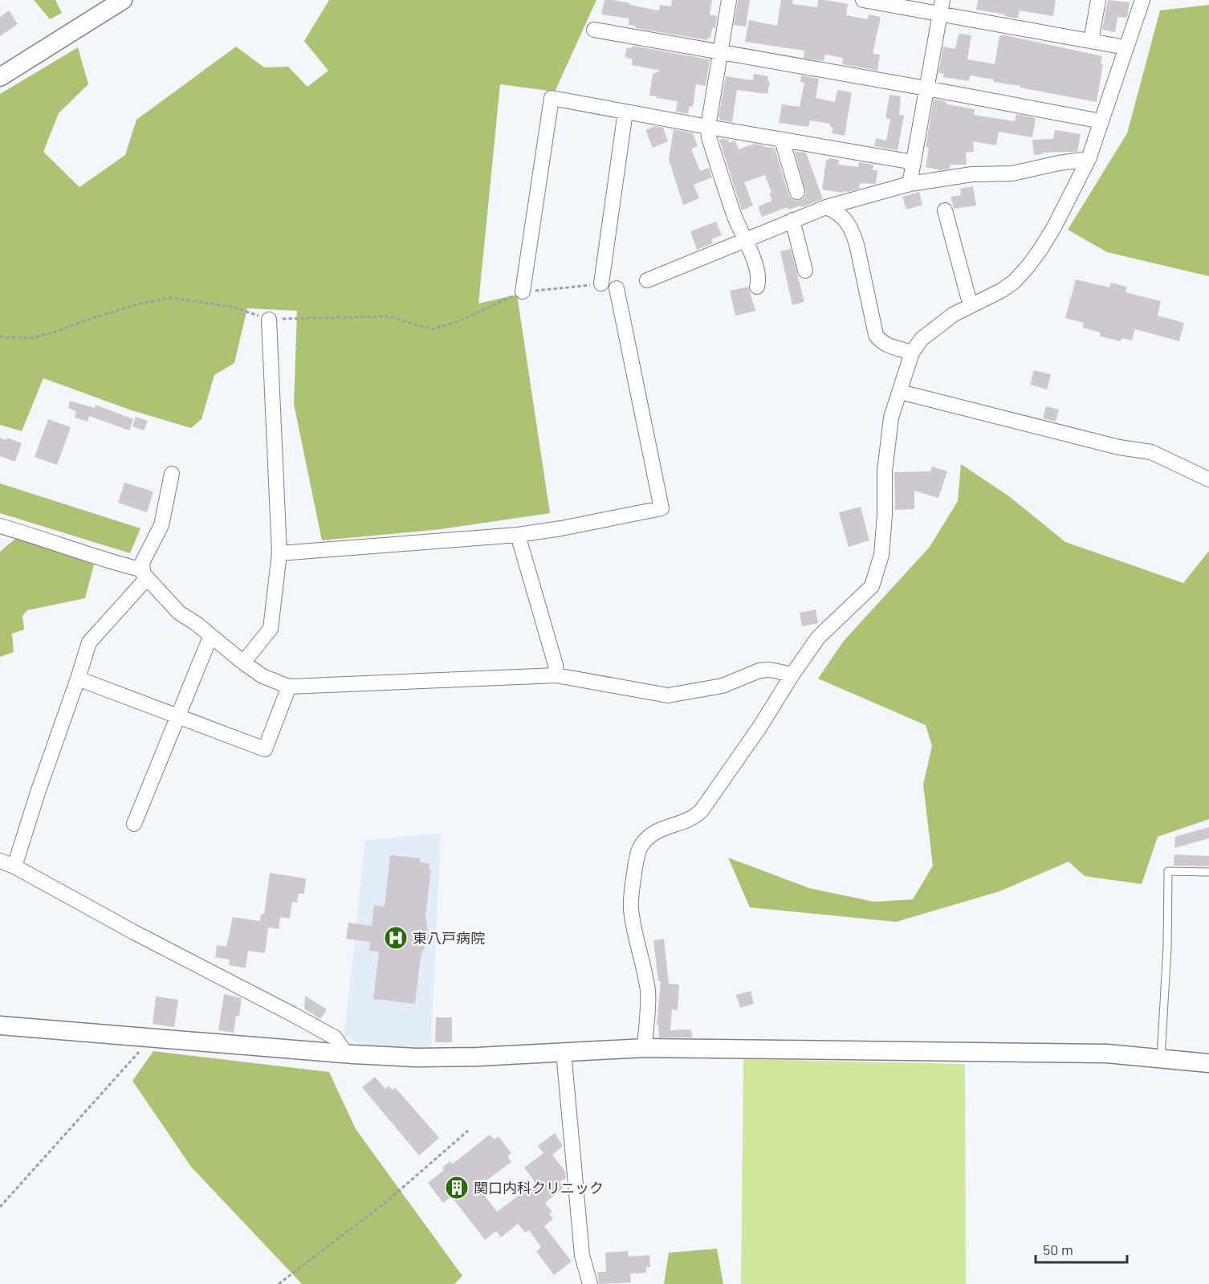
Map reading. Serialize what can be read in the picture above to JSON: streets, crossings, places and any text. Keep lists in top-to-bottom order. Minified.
{"places":{"hospital":["東八戸病院"],"building":["関口内科クリニック"]},"scale_bar":"50 m"}
